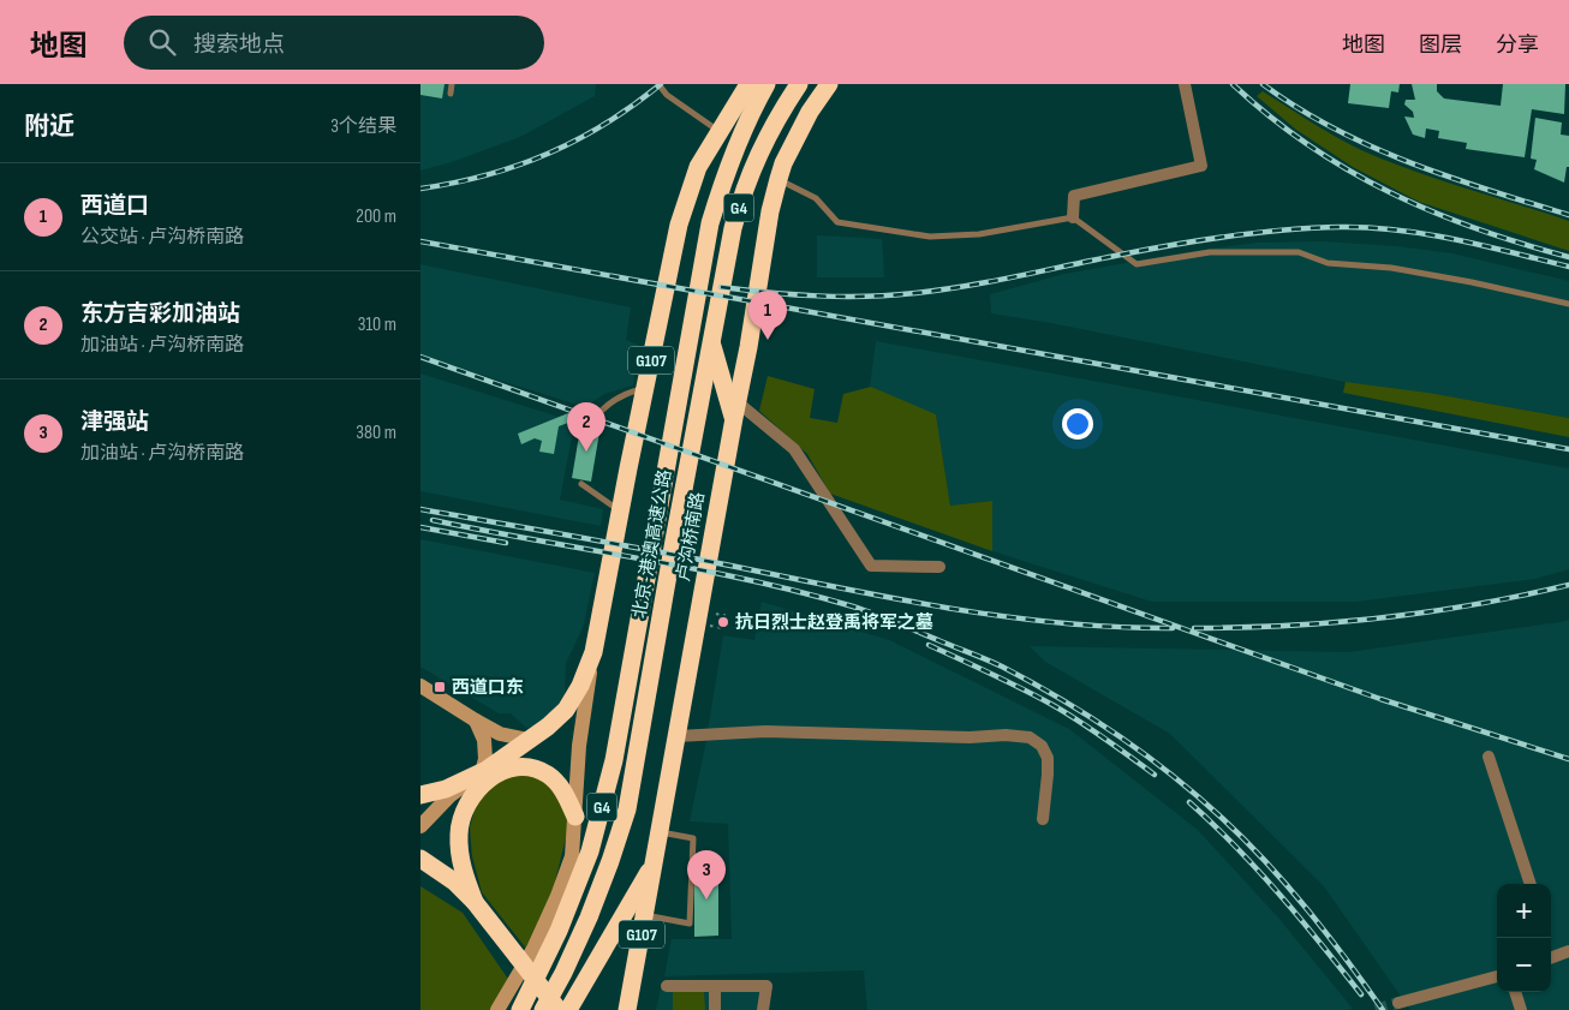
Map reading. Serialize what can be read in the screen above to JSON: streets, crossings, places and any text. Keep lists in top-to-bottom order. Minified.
{"streets":{"highway":["G4","G107","卢沟桥南路","北京-港澳高速公路"]},"crossings":[["G107","北京-港澳高速公路"]],"places":{"other":["抗日烈士赵登禹将军之墓"],"transit":["西道口东"]},"page":{"header":"地图","search":"搜索地点","nav":["地图","图层","分享"],"heading":["附近","3个结果"],"list":[{"mark":"1","name":"西道口","note":"公交站 · 卢沟桥南路","value":"200 m"},{"mark":"2","name":"东方吉彩加油站","note":"加油站 · 卢沟桥南路","value":"310 m"},{"mark":"3","name":"津强站","note":"加油站 · 卢沟桥南路","value":"380 m"}],"pins":["1","2","3"],"map_buttons":["+","−"]}}
